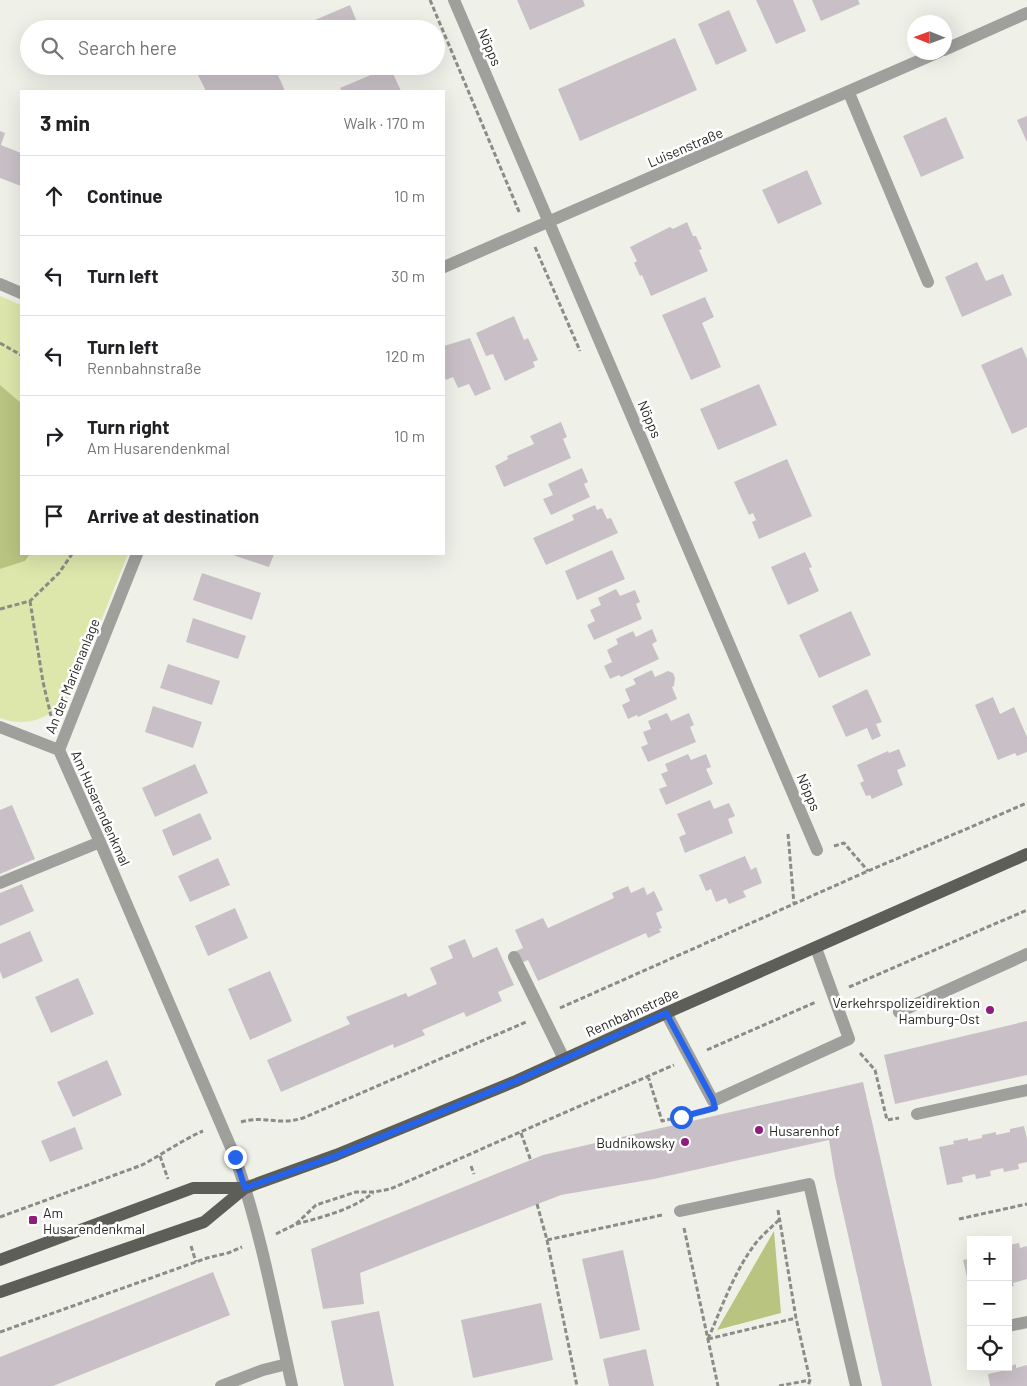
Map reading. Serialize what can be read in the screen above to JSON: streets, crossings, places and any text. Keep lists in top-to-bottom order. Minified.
{"streets":{"main road":["Rennbahnstraße"],"street":["Nöpps","Luisenstraße","An der Marienanlage","Am Husarendenkmal"]},"crossings":[["Nöpps","Luisenstraße"],["An der Marienanlage","Am Husarendenkmal"],["Am Husarendenkmal","Rennbahnstraße"]],"places":{"other":["Verkehrspolizeidirektion Hamburg-Ost","Husarenhof","Budnikowsky"],"transit":["Am Husarendenkmal"]},"north":"left","page":{"search":"Search here","heading":["3 min","Walk · 170 m"],"list":[["Continue","10 m"],["Turn left","30 m"],["Turn left","Rennbahnstraße","120 m"],["Turn right","Am Husarendenkmal","10 m"],"Arrive at destination"],"map_buttons":["+","−"]}}
